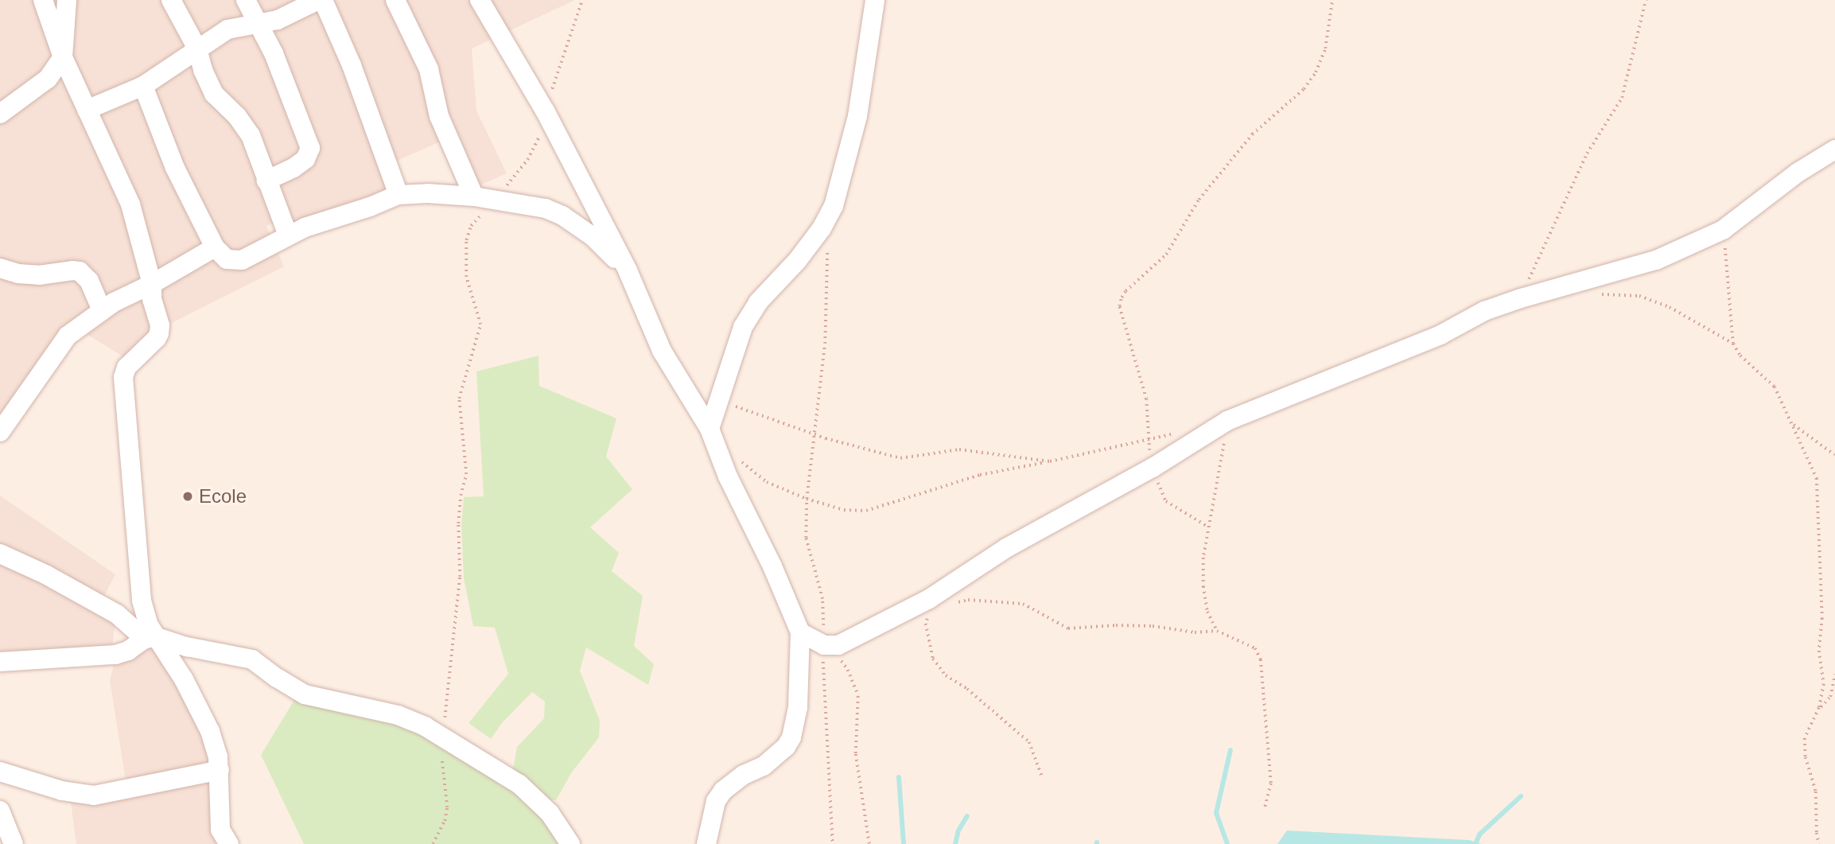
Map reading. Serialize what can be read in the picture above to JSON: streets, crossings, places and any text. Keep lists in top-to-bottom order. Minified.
{"places":["Ecole"]}
